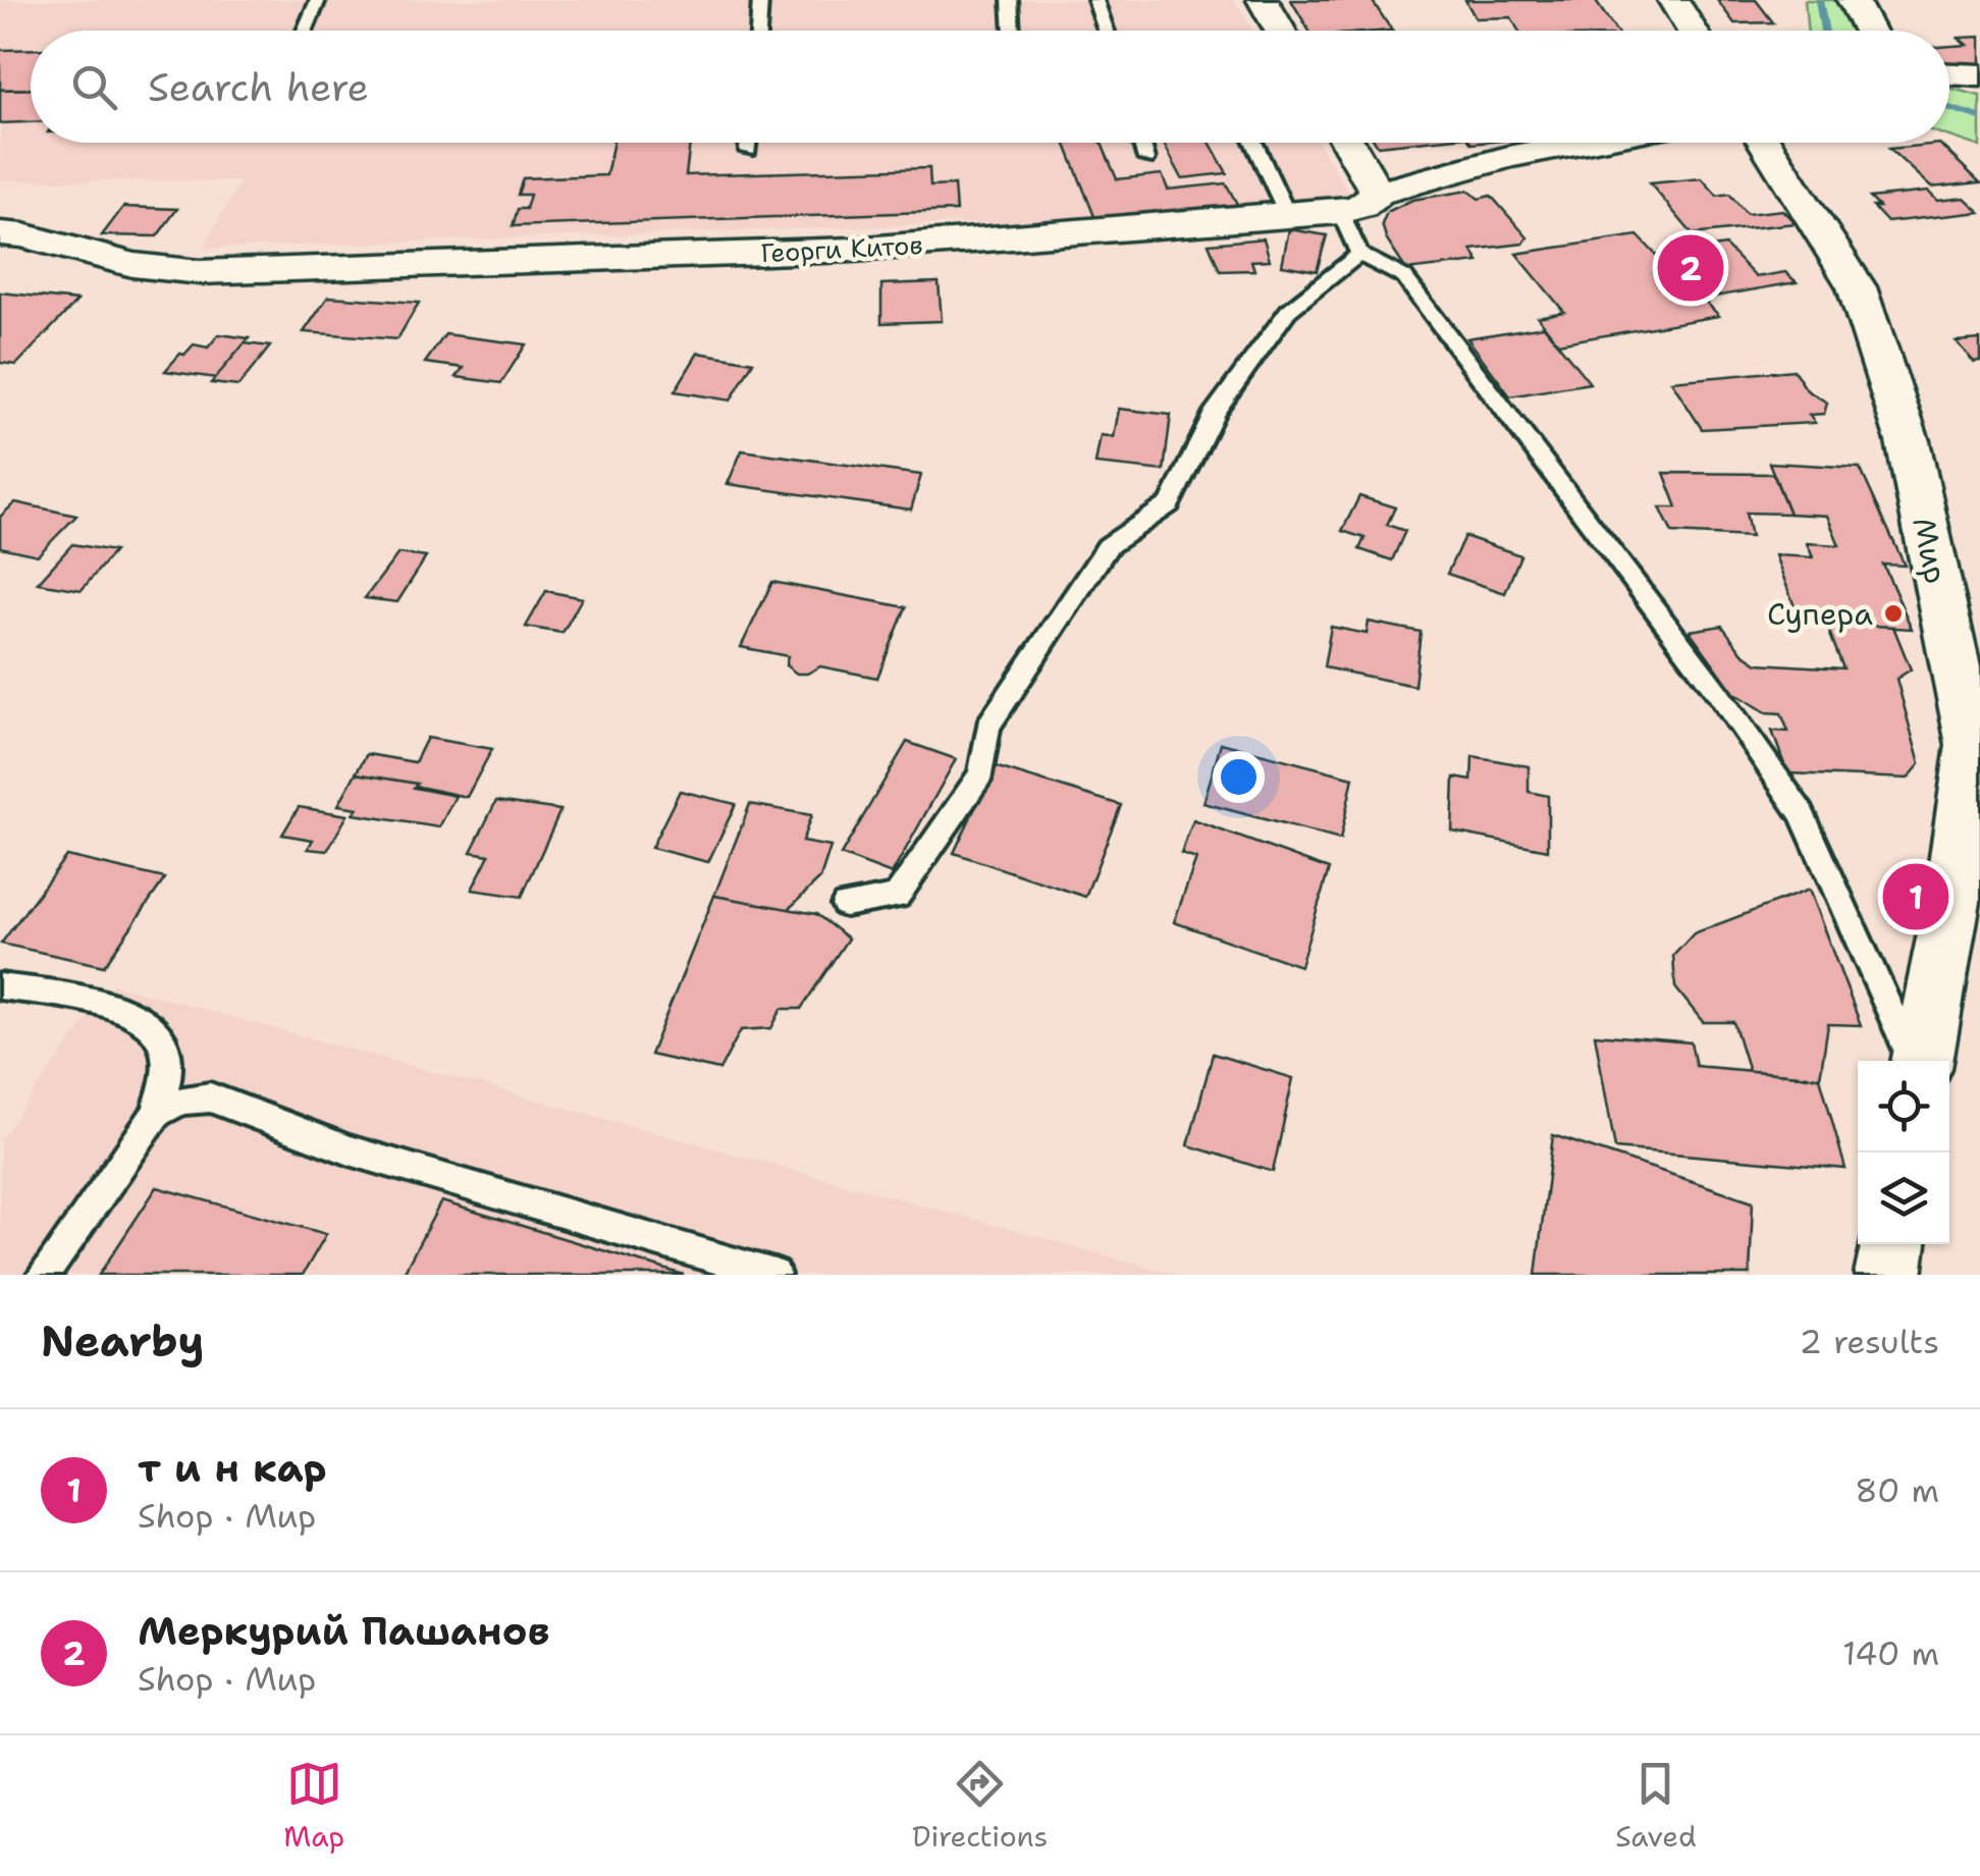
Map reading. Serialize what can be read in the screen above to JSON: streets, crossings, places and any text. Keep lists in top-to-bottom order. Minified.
{"streets":{"street":["Георги Китов","Мир"]},"places":["Супера"],"page":{"search":"Search here","pins":["2","1"],"heading":["Nearby","2 results"],"list":[{"mark":"1","name":"т и н кар","note":"Shop · Мир","value":"80 m"},{"mark":"2","name":"Меркурий Пашанов","note":"Shop · Мир","value":"140 m"}],"nav":["Map","Directions","Saved"]}}
